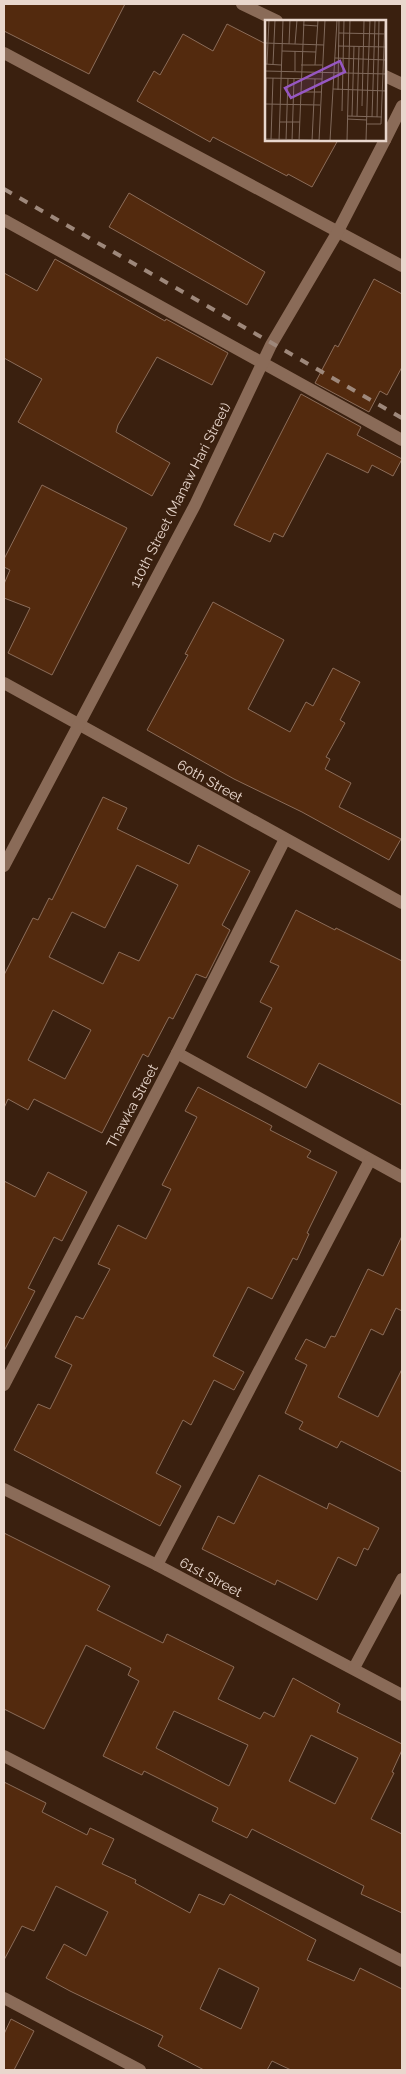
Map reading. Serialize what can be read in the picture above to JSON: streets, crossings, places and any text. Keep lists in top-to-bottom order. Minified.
{"streets":{"street":["110th Street (Manaw Hari Street)","60th Street","Thawka Street","61st Street"]},"crossings":[["110th Street (Manaw Hari Street)","60th Street"],["60th Street","Thawka Street"]]}
